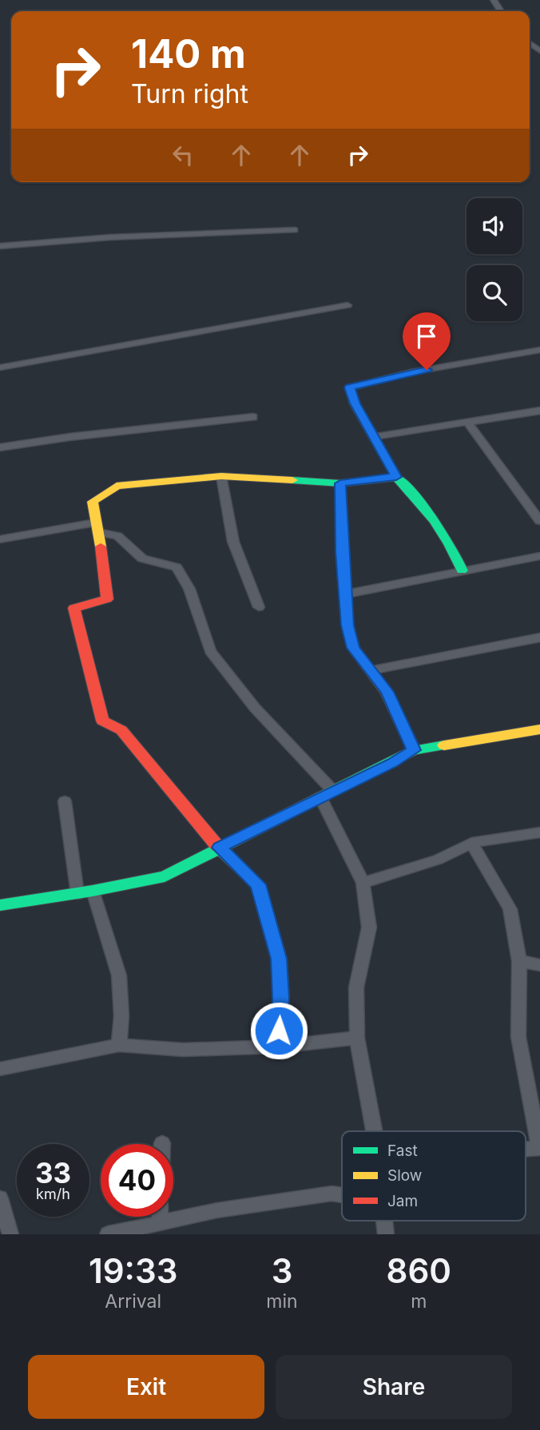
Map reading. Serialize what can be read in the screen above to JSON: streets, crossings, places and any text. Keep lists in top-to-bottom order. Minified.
{"legend":["Fast","Slow","Jam"],"page":{"turn":["140 m","Turn right"],"speed":"33 km/h","limit":"40","eta":["19:33","Arrival","3","min","860","m"],"buttons":["Exit","Share"]}}
